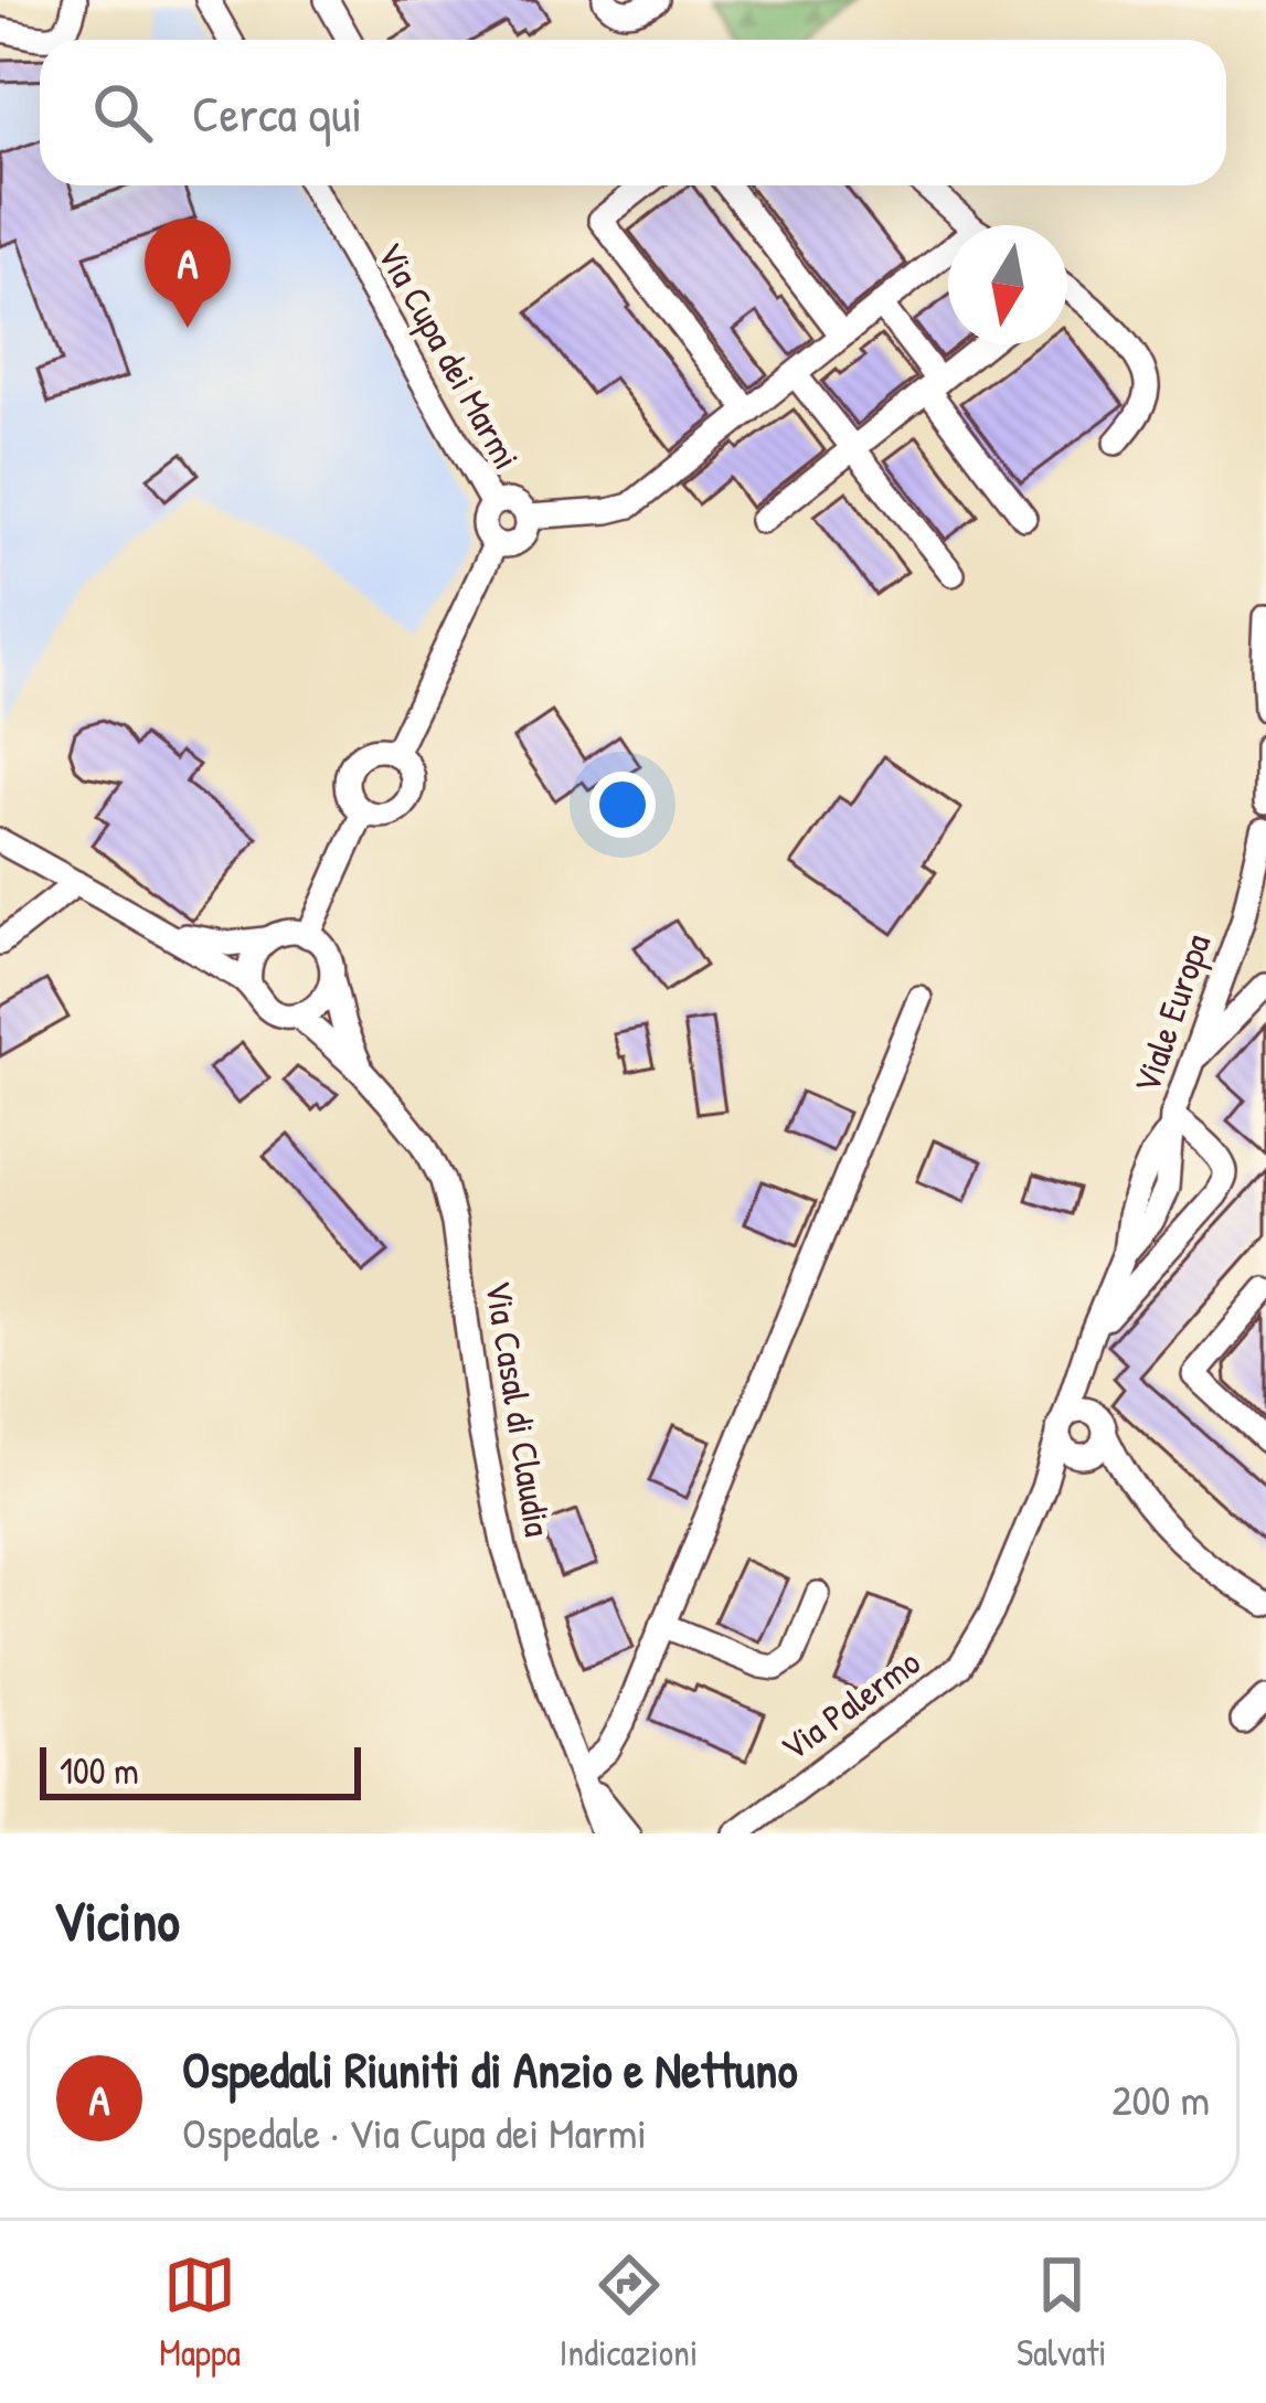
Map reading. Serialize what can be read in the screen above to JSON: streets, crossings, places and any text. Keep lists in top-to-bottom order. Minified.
{"streets":{"street":["Via Cupa dei Marmi","Viale Europa","Via Casal di Claudia","Via Palermo"]},"crossings":[["Viale Europa","Via Palermo"]],"scale_bar":"100 m","north":"bottom","page":{"search":"Cerca qui","pins":"A","scale":"100 m","heading":"Vicino","list":[{"mark":"A","name":"Ospedali Riuniti di Anzio e Nettuno","note":"Ospedale · Via Cupa dei Marmi","value":"200 m"}],"nav":["Mappa","Indicazioni","Salvati"]}}
